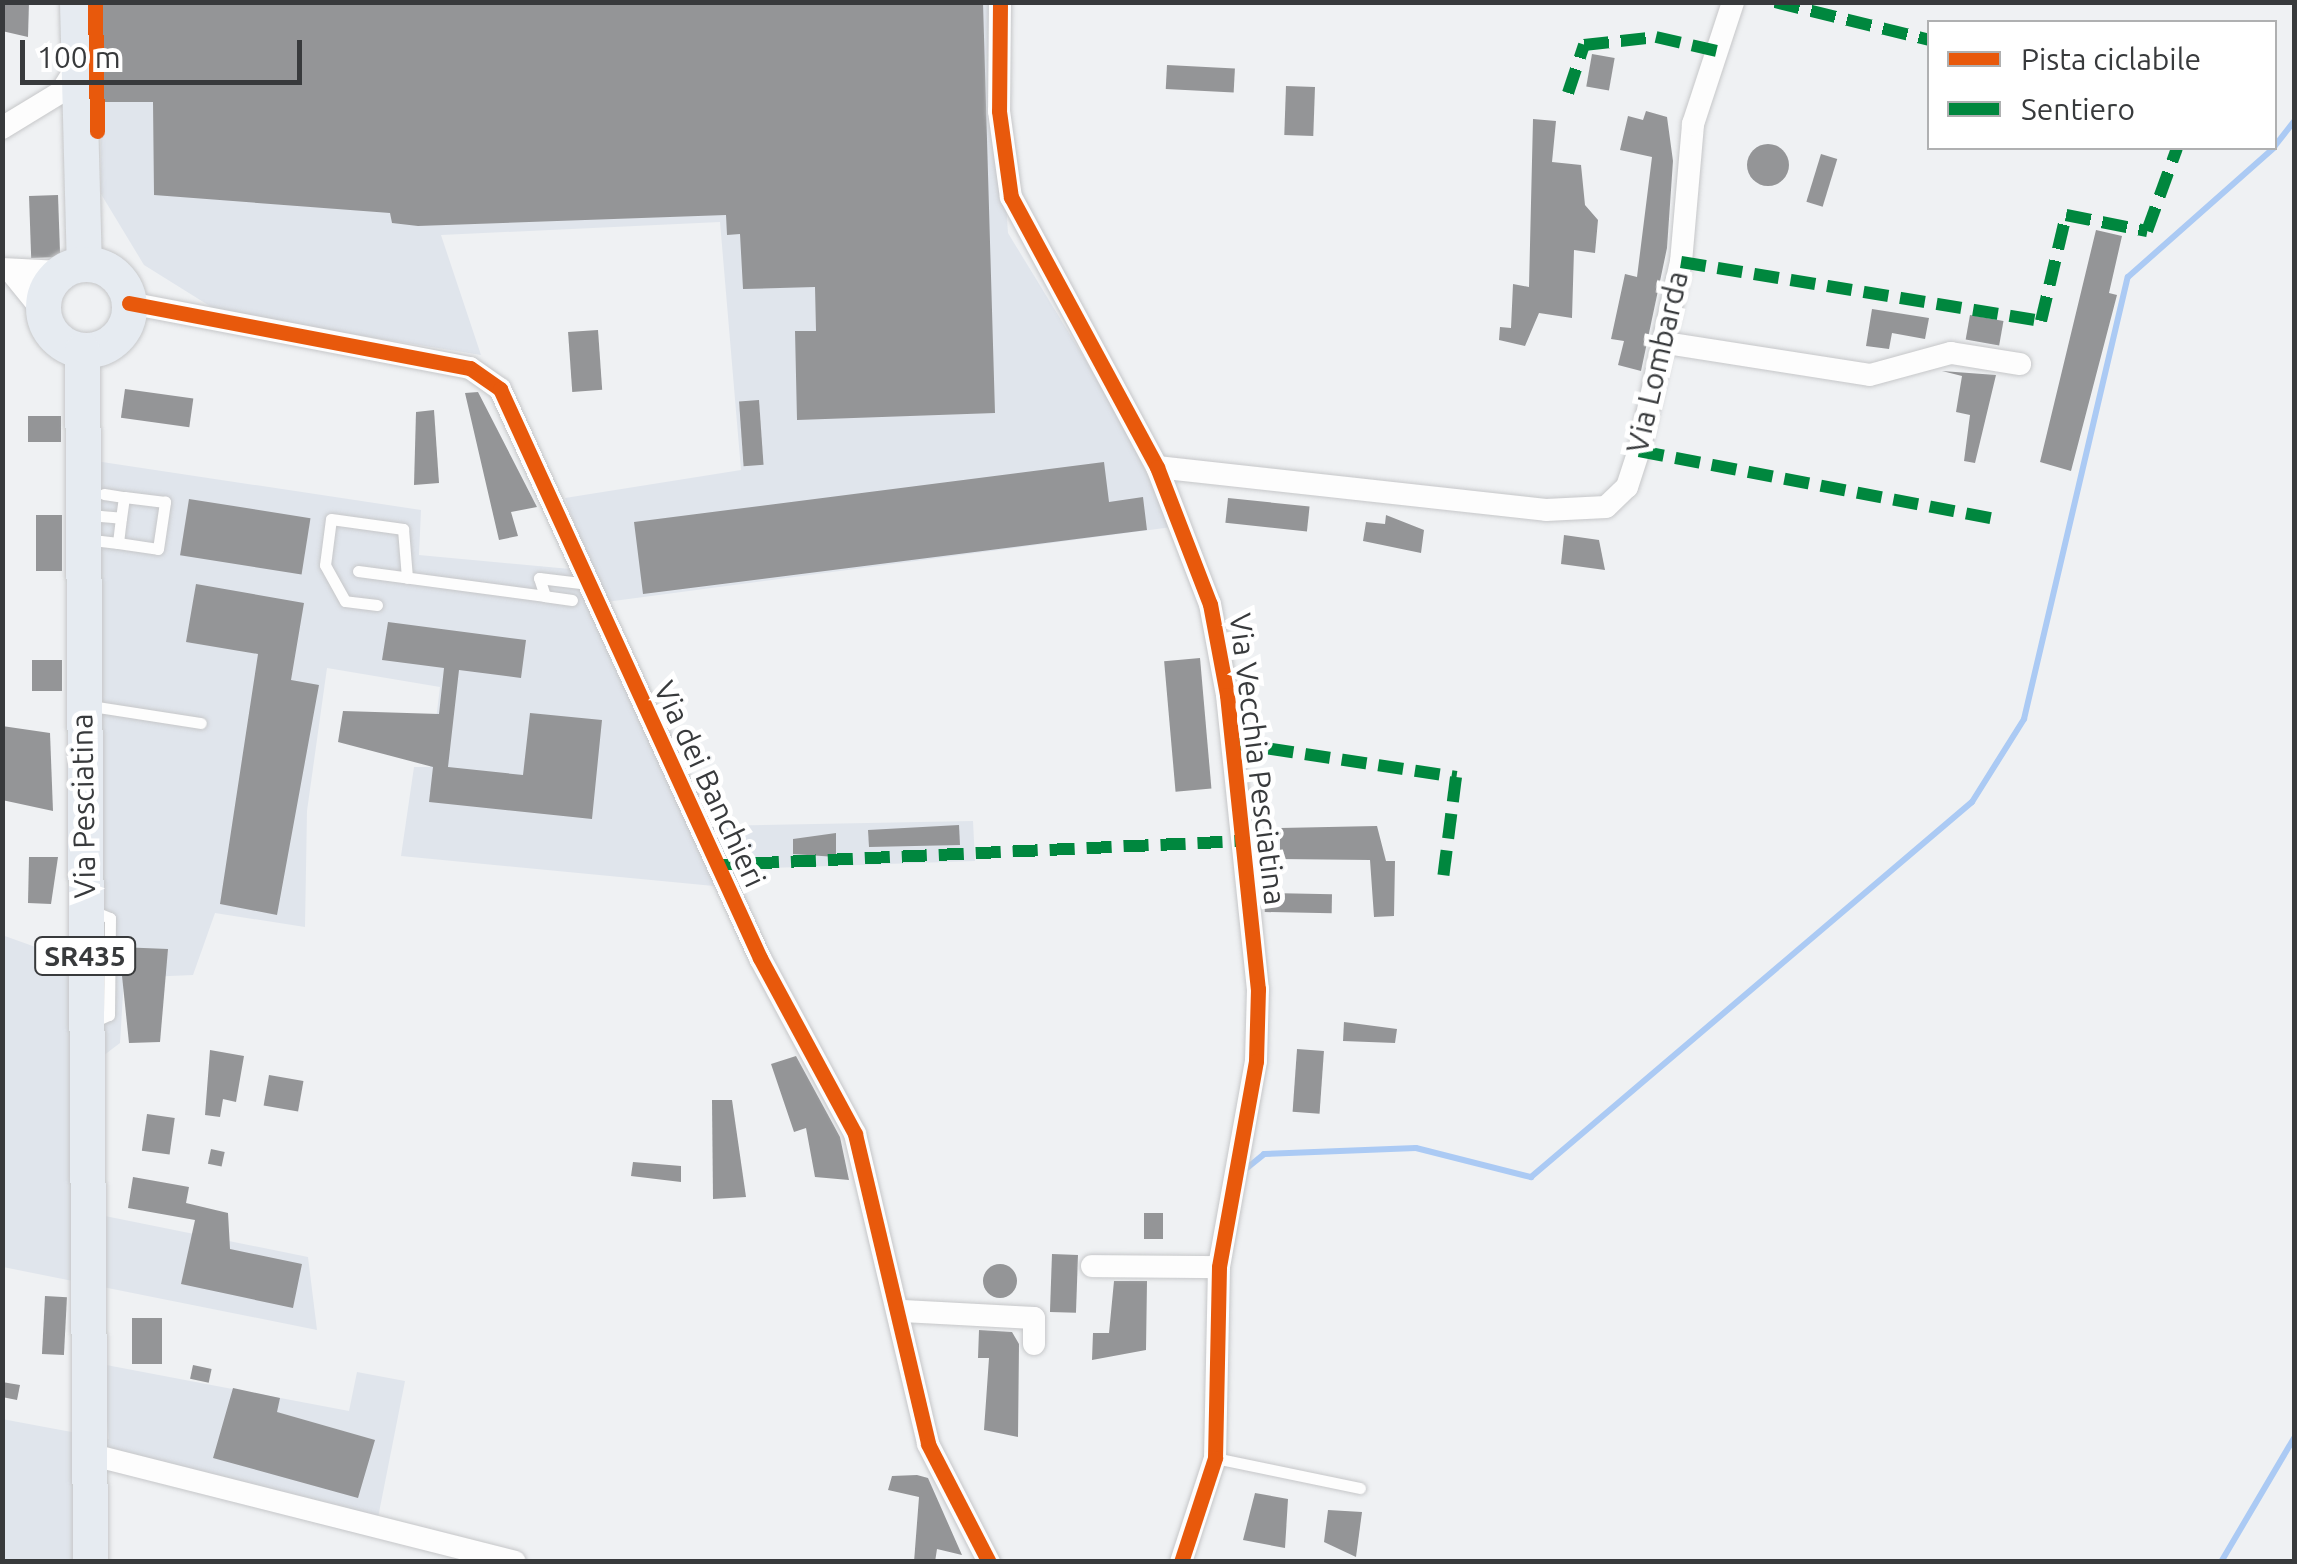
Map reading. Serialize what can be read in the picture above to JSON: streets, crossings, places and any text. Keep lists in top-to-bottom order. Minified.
{"streets":{"main road":["Via Pesciatina","SR435"],"street":["Via Lombarda","Via Vecchia Pesciatina","Via dei Banchieri"]},"crossings":[["Via Lombarda","Via Vecchia Pesciatina"],["Via dei Banchieri","Via Pesciatina"]],"legend":["Pista ciclabile","Sentiero"],"scale_bar":"100 m"}
